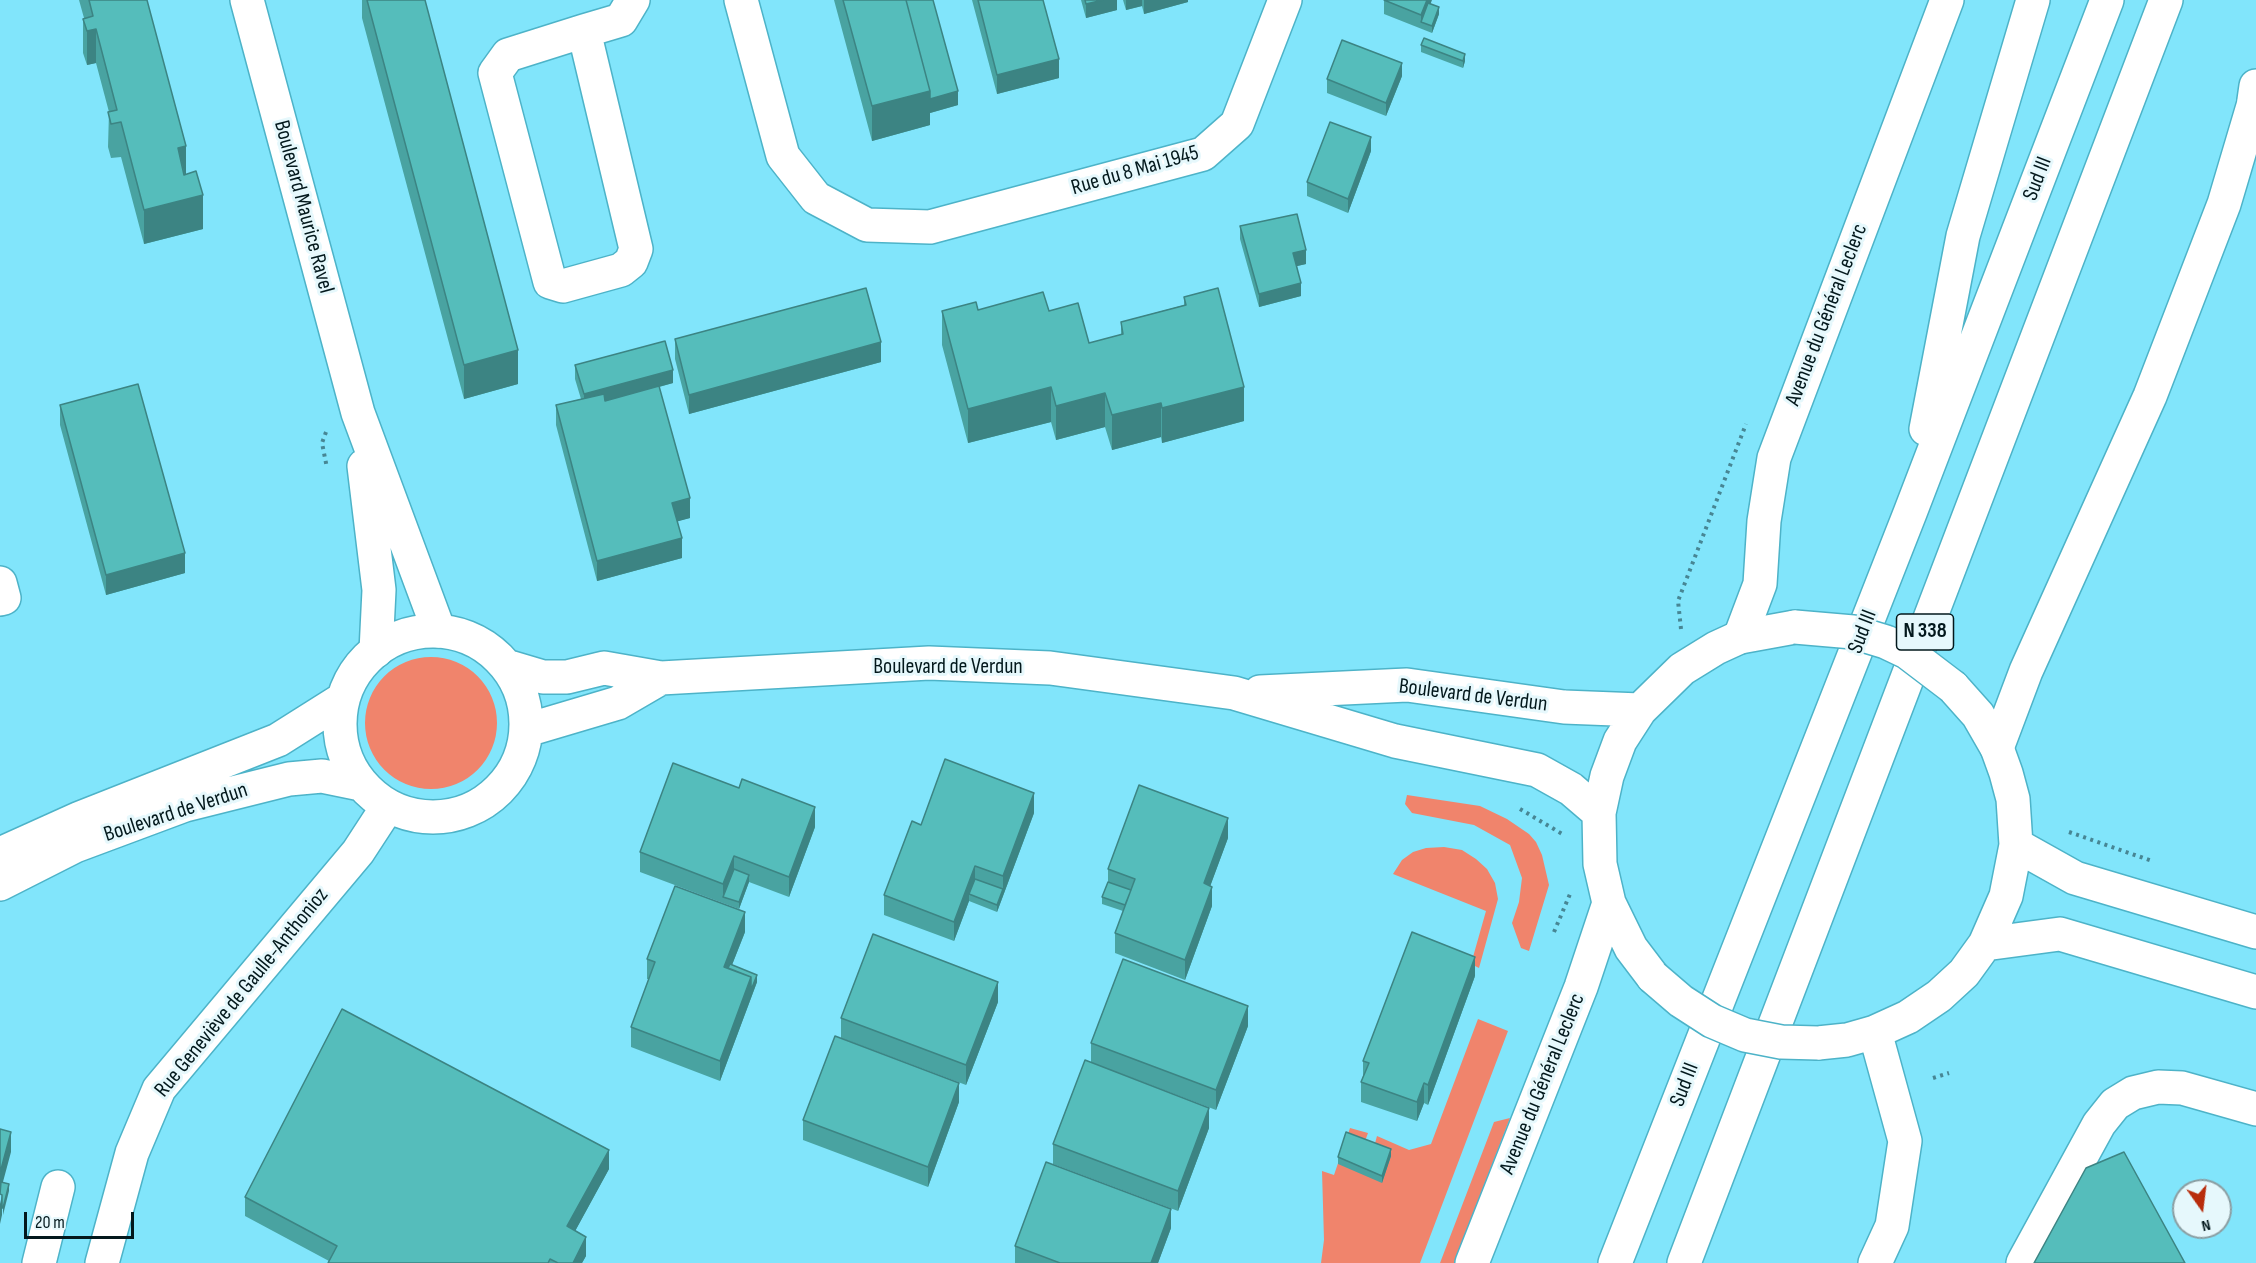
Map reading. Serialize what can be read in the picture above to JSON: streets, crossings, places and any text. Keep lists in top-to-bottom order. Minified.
{"streets":{"main road":["Rue du 8 Mai 1945","Sud III","Boulevard Maurice Ravel","Avenue du Général Leclerc","N 338","Boulevard de Verdun","Rue Geneviève de Gaulle-Anthonioz"]},"crossings":[["Boulevard Maurice Ravel","Boulevard de Verdun"],["Boulevard Maurice Ravel","Rue Geneviève de Gaulle-Anthonioz"],["Boulevard de Verdun","Rue Geneviève de Gaulle-Anthonioz"]],"scale_bar":"20 m","north":"bottom"}
